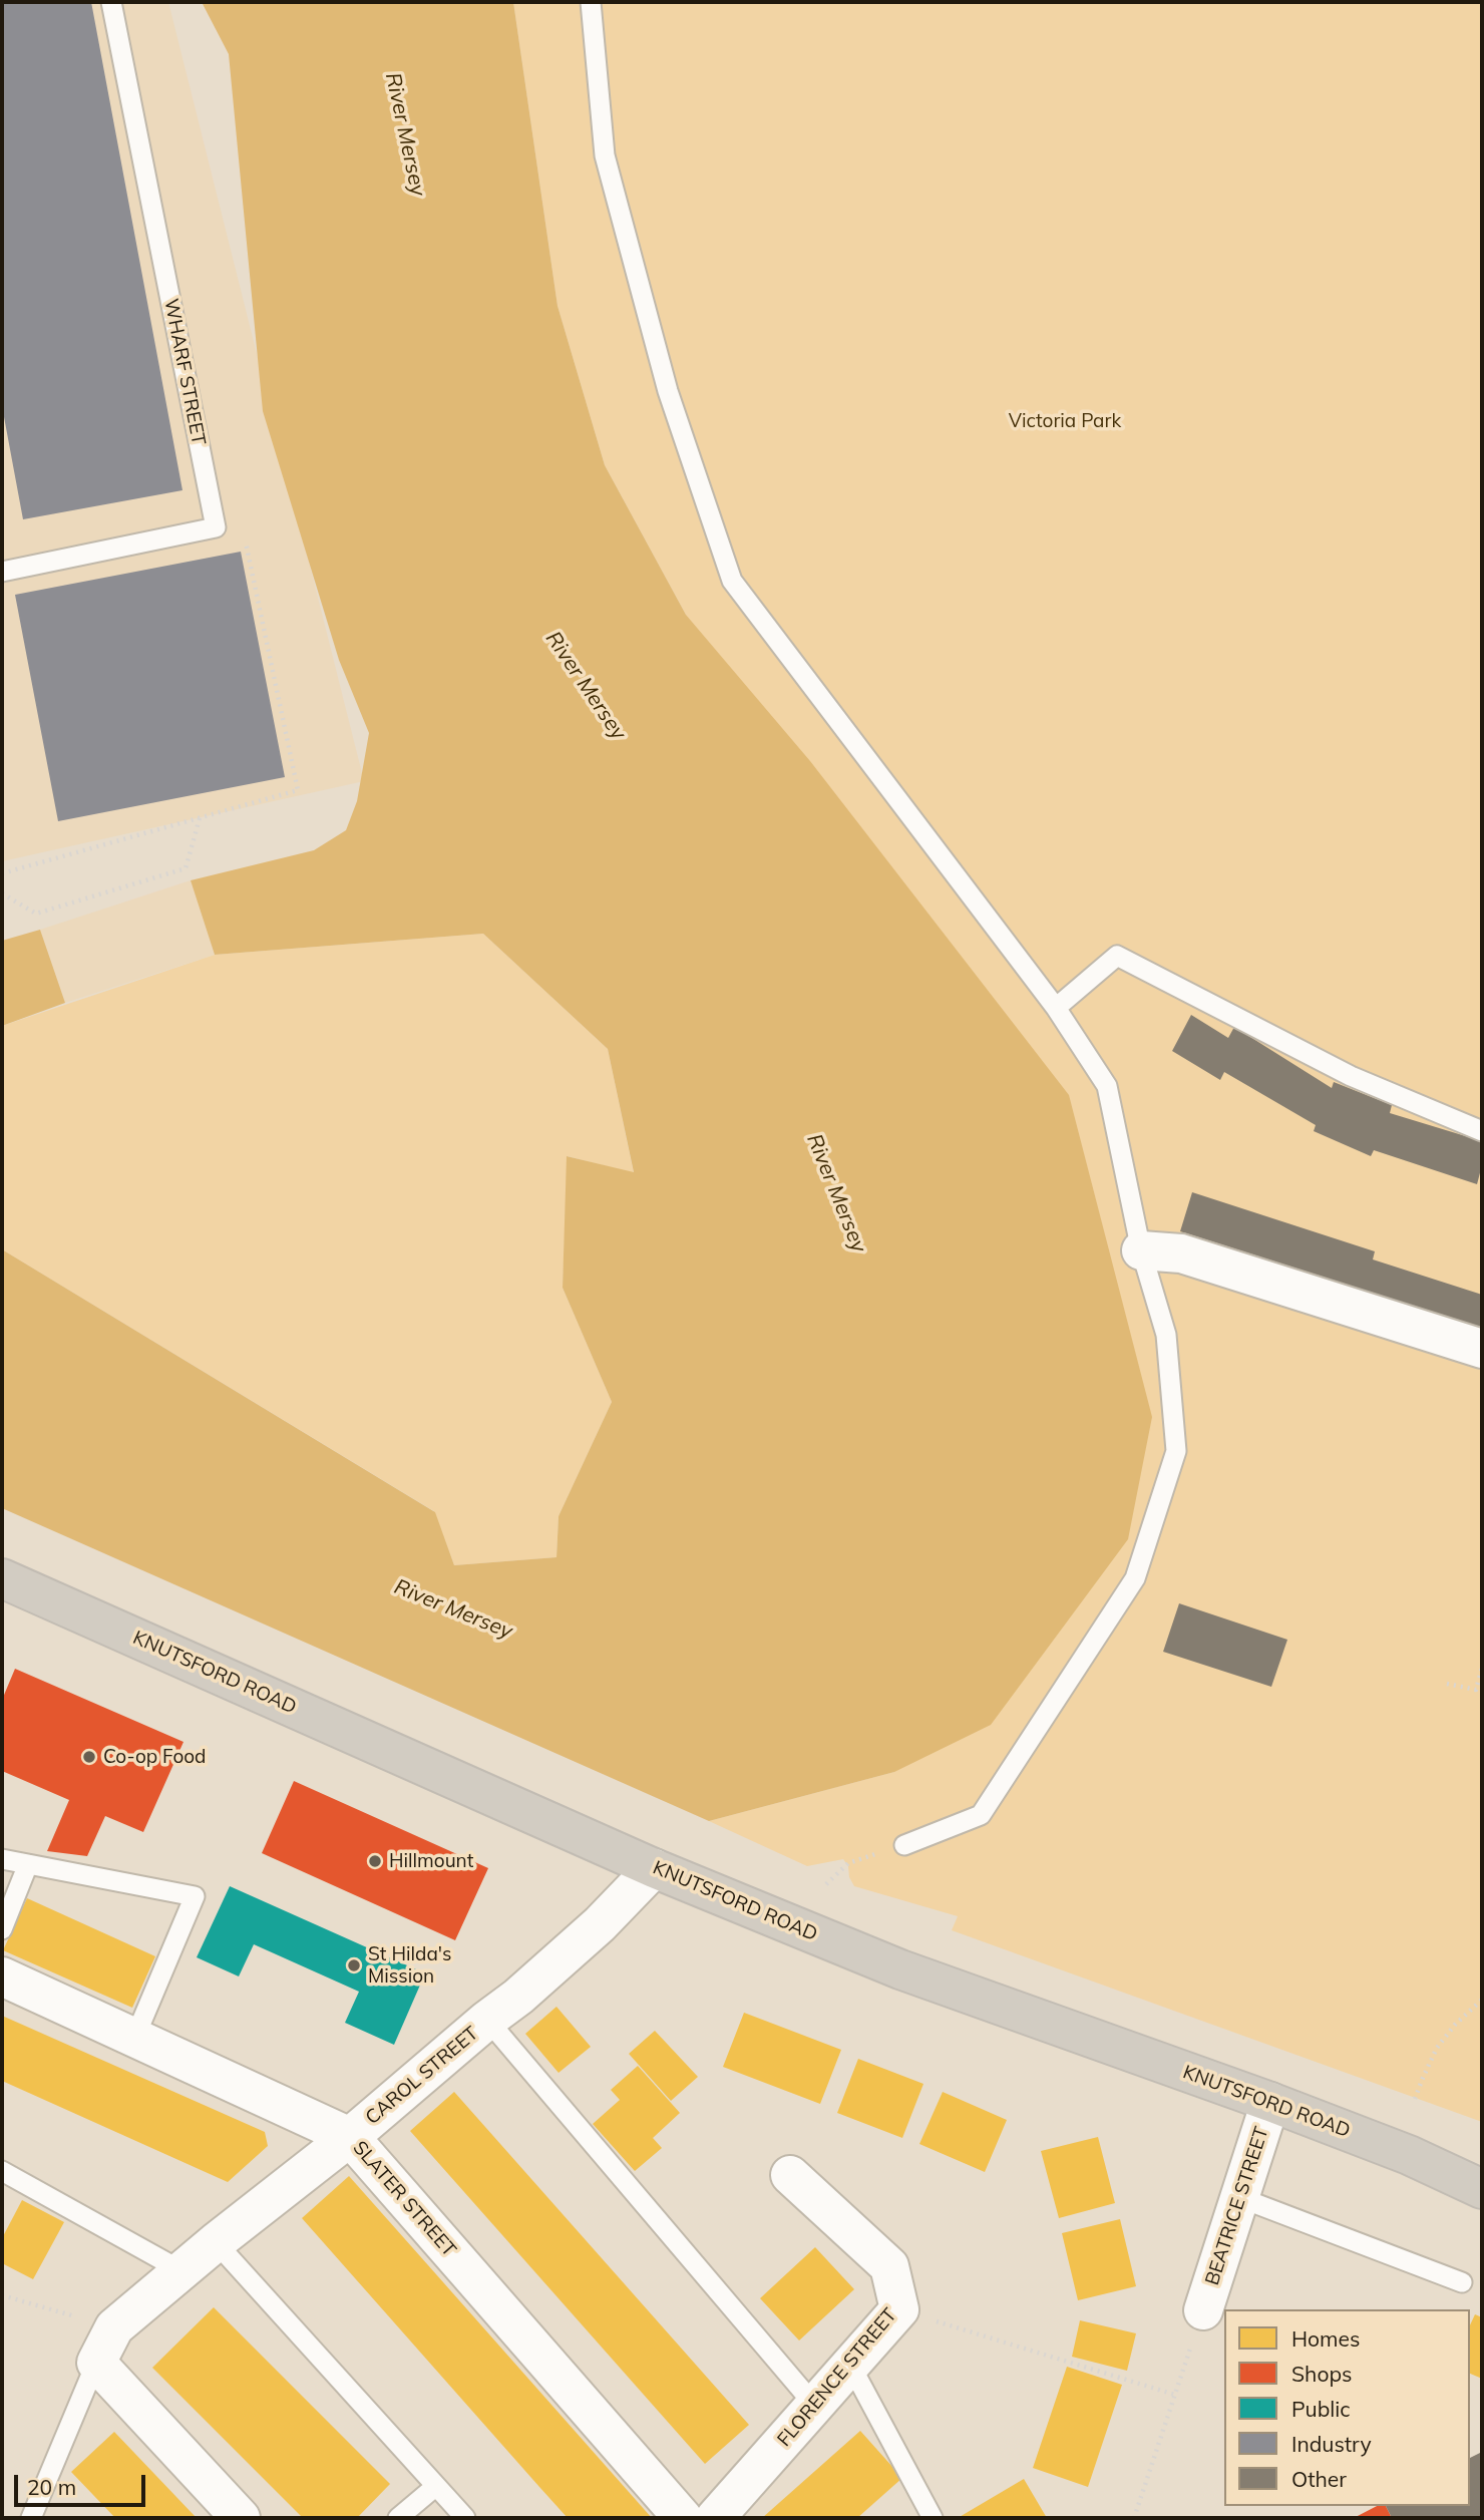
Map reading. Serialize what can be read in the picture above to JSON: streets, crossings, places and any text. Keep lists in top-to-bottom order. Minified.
{"streets":{"highway":["KNUTSFORD ROAD"],"street":["CAROL STREET","SLATER STREET","BEATRICE STREET","FLORENCE STREET"],"lane":["WHARF STREET"]},"crossings":[["KNUTSFORD ROAD","CAROL STREET"],["KNUTSFORD ROAD","BEATRICE STREET"],["CAROL STREET","SLATER STREET"]],"water":["River Mersey"],"parks":["Victoria Park"],"places":["Co-op Food","Hillmount","St Hilda's Mission"],"legend":["Homes","Shops","Public","Industry","Other"],"scale_bar":"20 m"}
